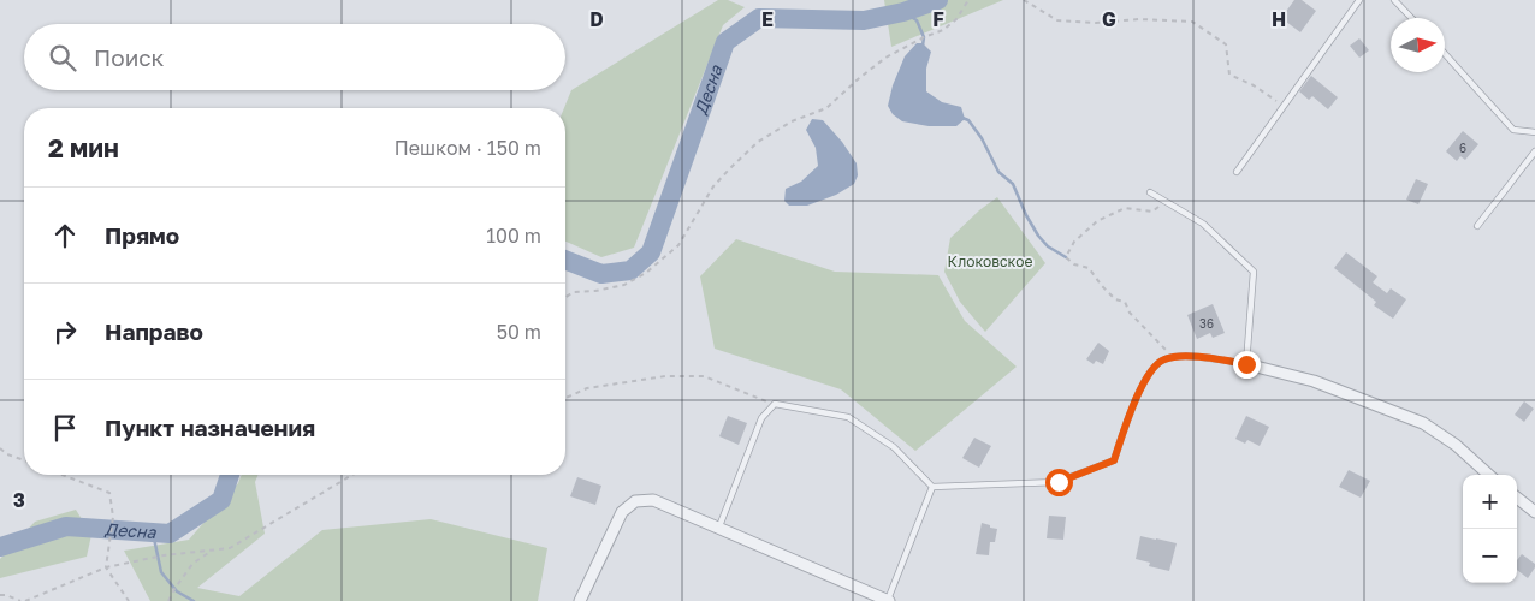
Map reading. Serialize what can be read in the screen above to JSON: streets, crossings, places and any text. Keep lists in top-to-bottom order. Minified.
{"water":["Десна"],"parks":["Клоковское"],"house_numbers":["6","36"],"north":"right","page":{"search":"Поиск","heading":["2 мин","Пешком · 150 m"],"list":[["Прямо","100 m"],["Направо","50 m"],"Пункт назначения"],"map_buttons":["+","−"]},"grid":{"columns":["D","E","F","G","H"],"rows":["3"]}}
